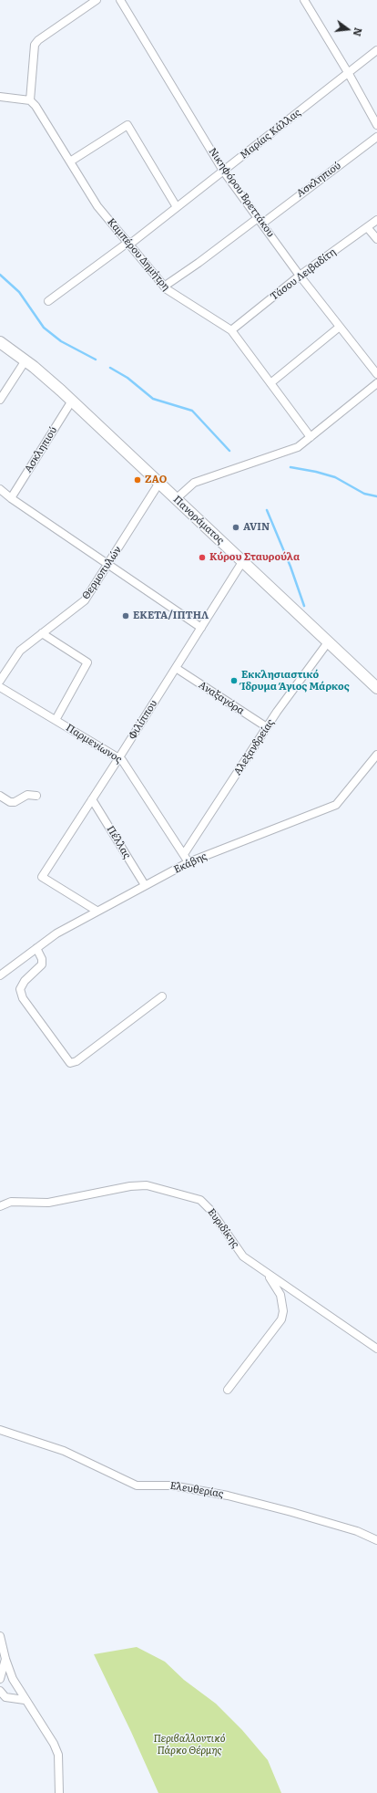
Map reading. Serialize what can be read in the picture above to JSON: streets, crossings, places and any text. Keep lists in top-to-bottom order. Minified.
{"streets":{"main road":["Πανοράματος"],"street":["Μαρίας Κάλλας","Ασκληπιού","Νικηφόρου Βρεττάκου","Καμπέρου Δημήτρη","Τάσου Λειβαδίτη","Θερμοπυλών","Αναξαγόρα","Φιλίππου","Παρμενίωνος","Αλεξανδρείας","Πέλλας","Εκάβης","Ευριδίκης","Ελευθερίας"]},"crossings":[["Μαρίας Κάλλας","Νικηφόρου Βρεττάκου"],["Μαρίας Κάλλας","Καμπέρου Δημήτρη"],["Ασκληπιού","Νικηφόρου Βρεττάκου"],["Ασκληπιού","Καμπέρου Δημήτρη"],["Ασκληπιού","Πανοράματος"],["Νικηφόρου Βρεττάκου","Τάσου Λειβαδίτη"],["Καμπέρου Δημήτρη","Τάσου Λειβαδίτη"],["Πανοράματος","Θερμοπυλών"],["Πανοράματος","Φιλίππου"],["Πανοράματος","Αλεξανδρείας"],["Αναξαγόρα","Φιλίππου"],["Αναξαγόρα","Αλεξανδρείας"],["Φιλίππου","Παρμενίωνος"],["Φιλίππου","Πέλλας"],["Φιλίππου","Εκάβης"],["Παρμενίωνος","Αλεξανδρείας"],["Παρμενίωνος","Εκάβης"],["Πέλλας","Εκάβης"]],"parks":["Περιβαλλοντικό Πάρκο Θέρμης"],"places":["ZAO","AVIN","Κύρου Σταυρούλα","ΕΚΕΤΑ/ΙΠΤΗΛ","Εκκλησιαστικό Ίδρυμα Άγιος Μάρκος"],"north":"right"}
